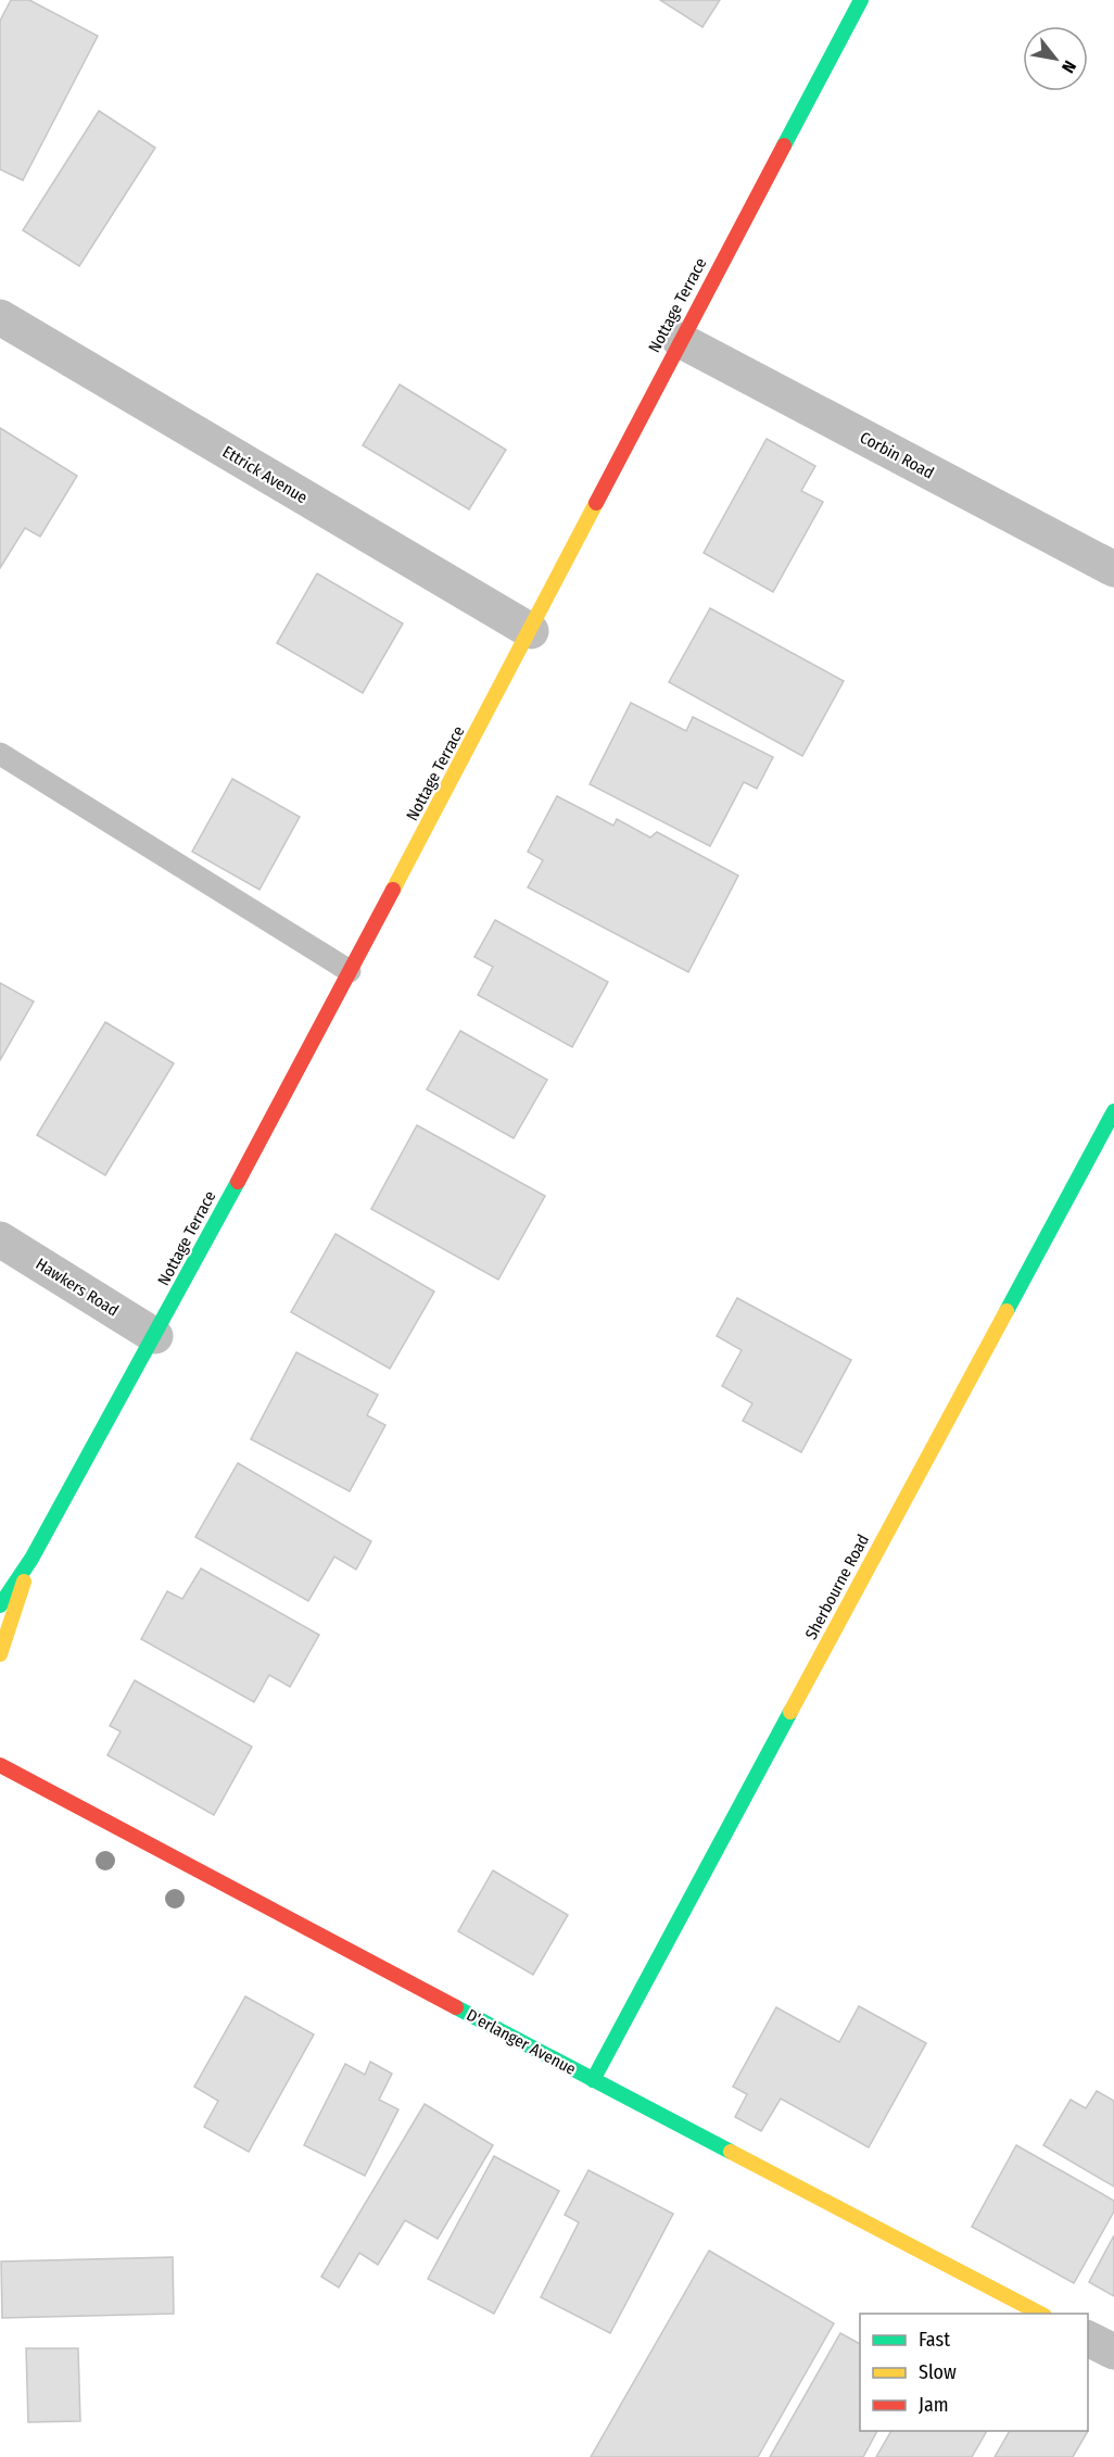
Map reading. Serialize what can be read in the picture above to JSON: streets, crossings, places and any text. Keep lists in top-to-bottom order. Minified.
{"streets":{"street":["Nottage Terrace","Corbin Road","Ettrick Avenue","Hawkers Road","Sherbourne Road","D'erlanger Avenue"]},"crossings":[["Nottage Terrace","Corbin Road"],["Nottage Terrace","Ettrick Avenue"],["Nottage Terrace","Hawkers Road"],["Sherbourne Road","D'erlanger Avenue"]],"legend":["Fast","Slow","Jam"],"north":"bottom right"}
